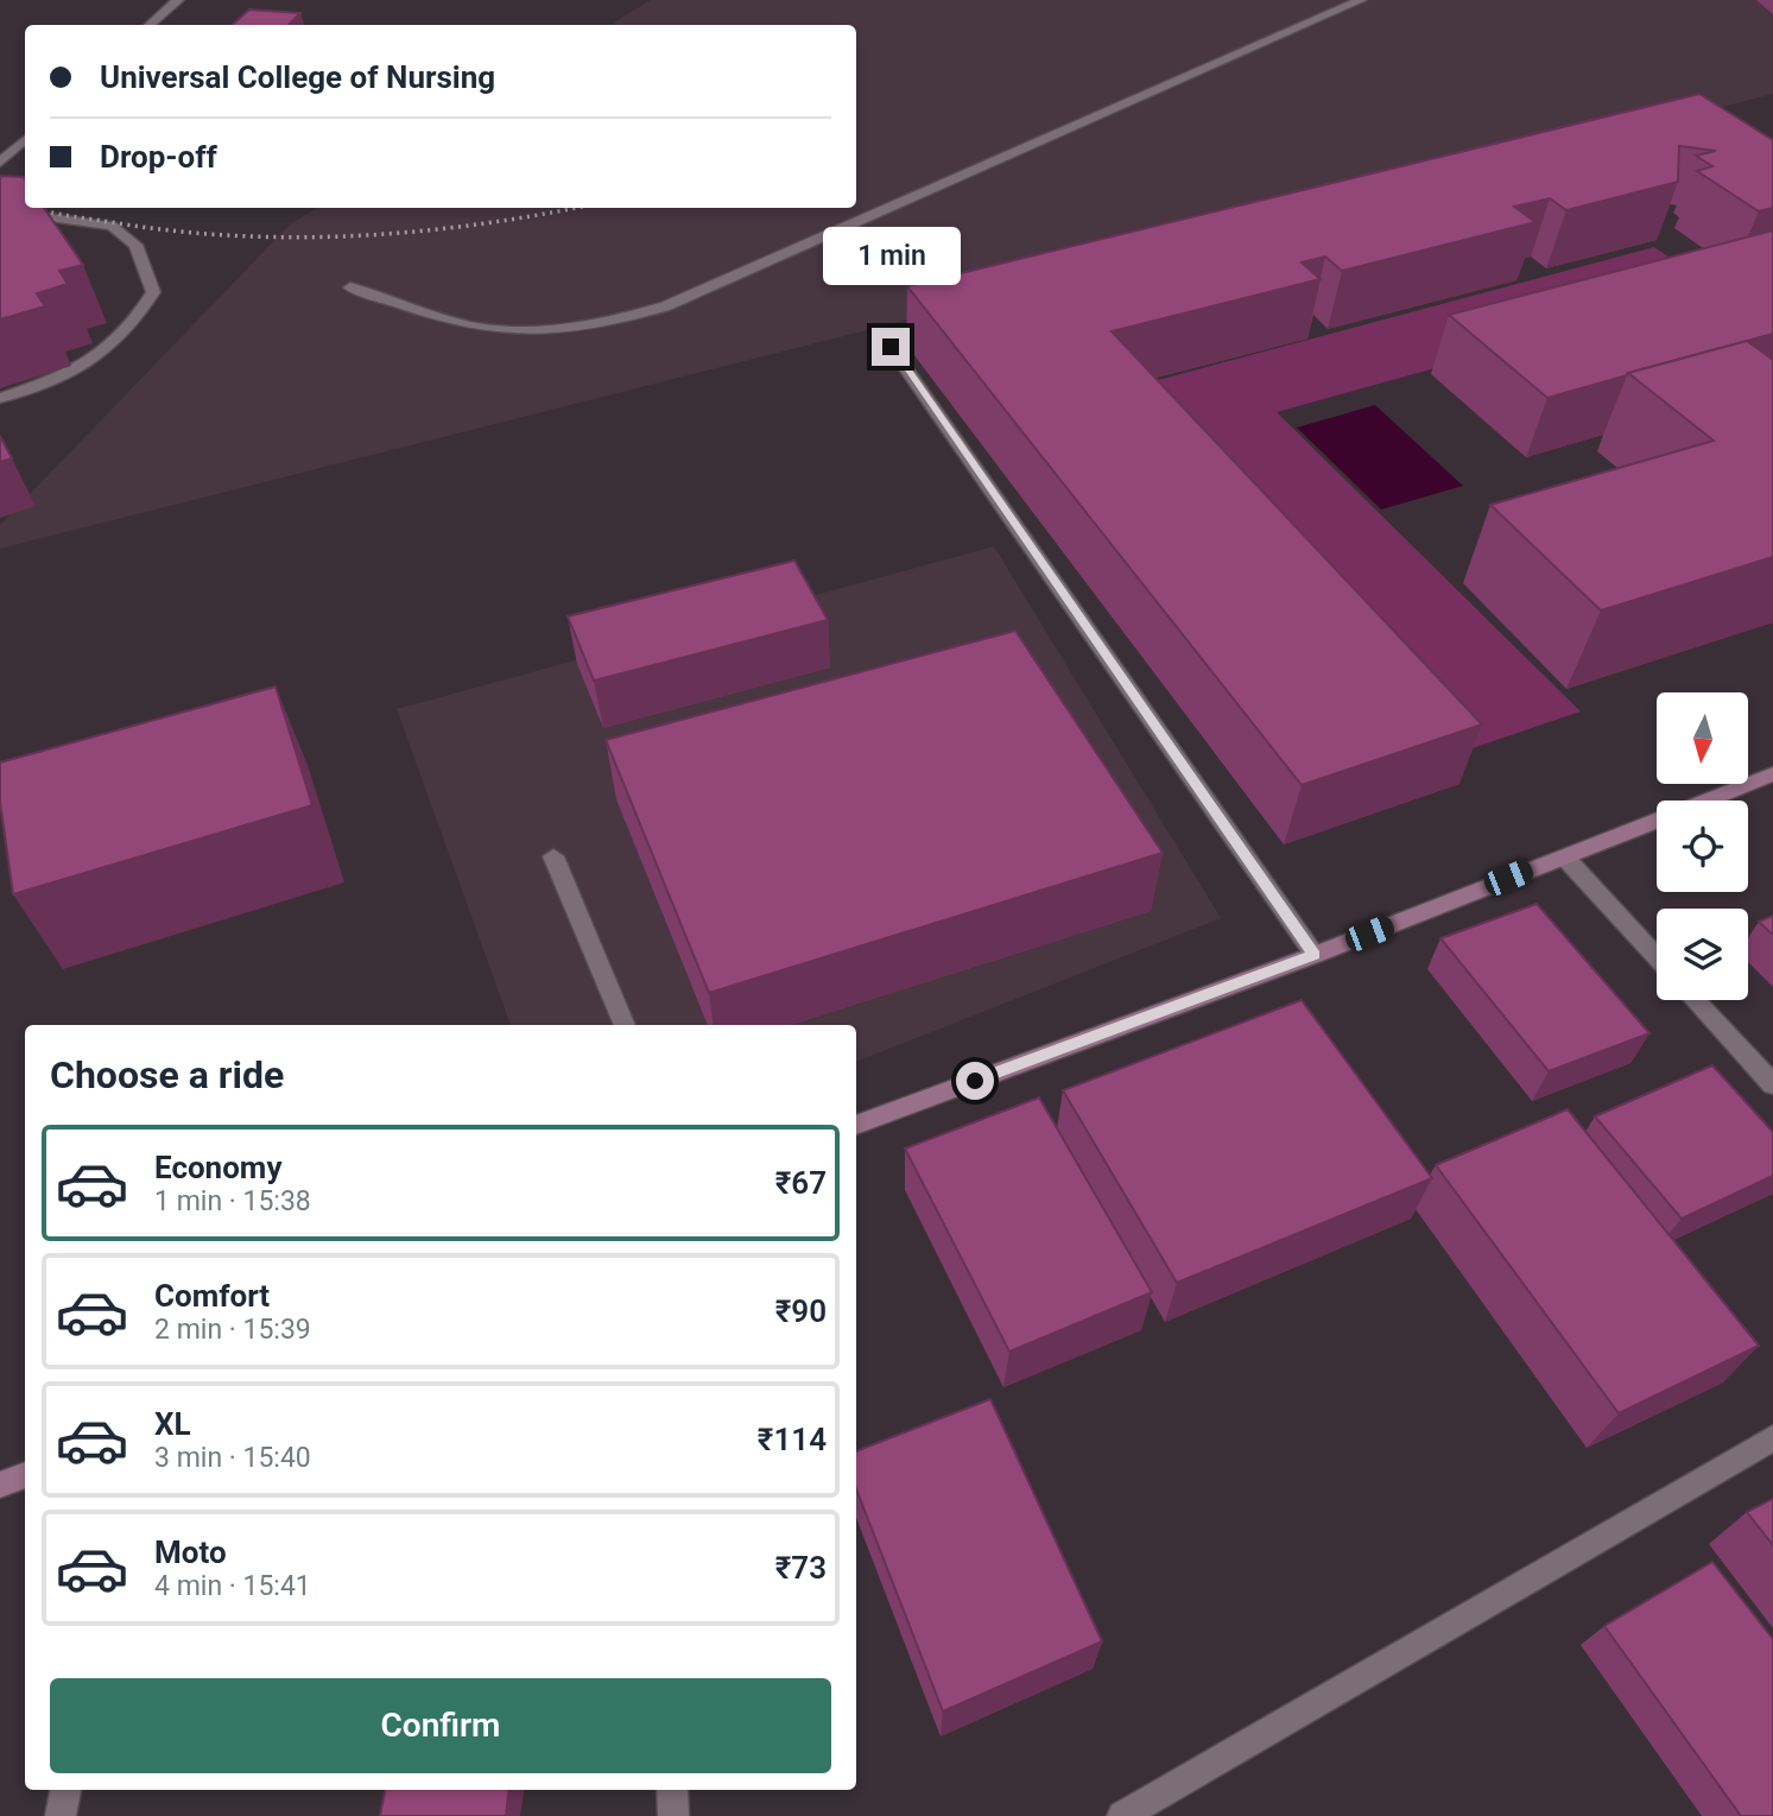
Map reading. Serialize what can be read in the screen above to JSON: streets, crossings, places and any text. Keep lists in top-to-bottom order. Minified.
{"north":"bottom","page":{"banner":["Universal College of Nursing","Drop-off"],"bubble":"1 min","heading":"Choose a ride","list":[{"name":"Economy","note":"1 min · 15:38","value":"₹67"},{"name":"Comfort","note":"2 min · 15:39","value":"₹90"},{"name":"XL","note":"3 min · 15:40","value":"₹114"},{"name":"Moto","note":"4 min · 15:41","value":"₹73"}],"buttons":"Confirm"}}
